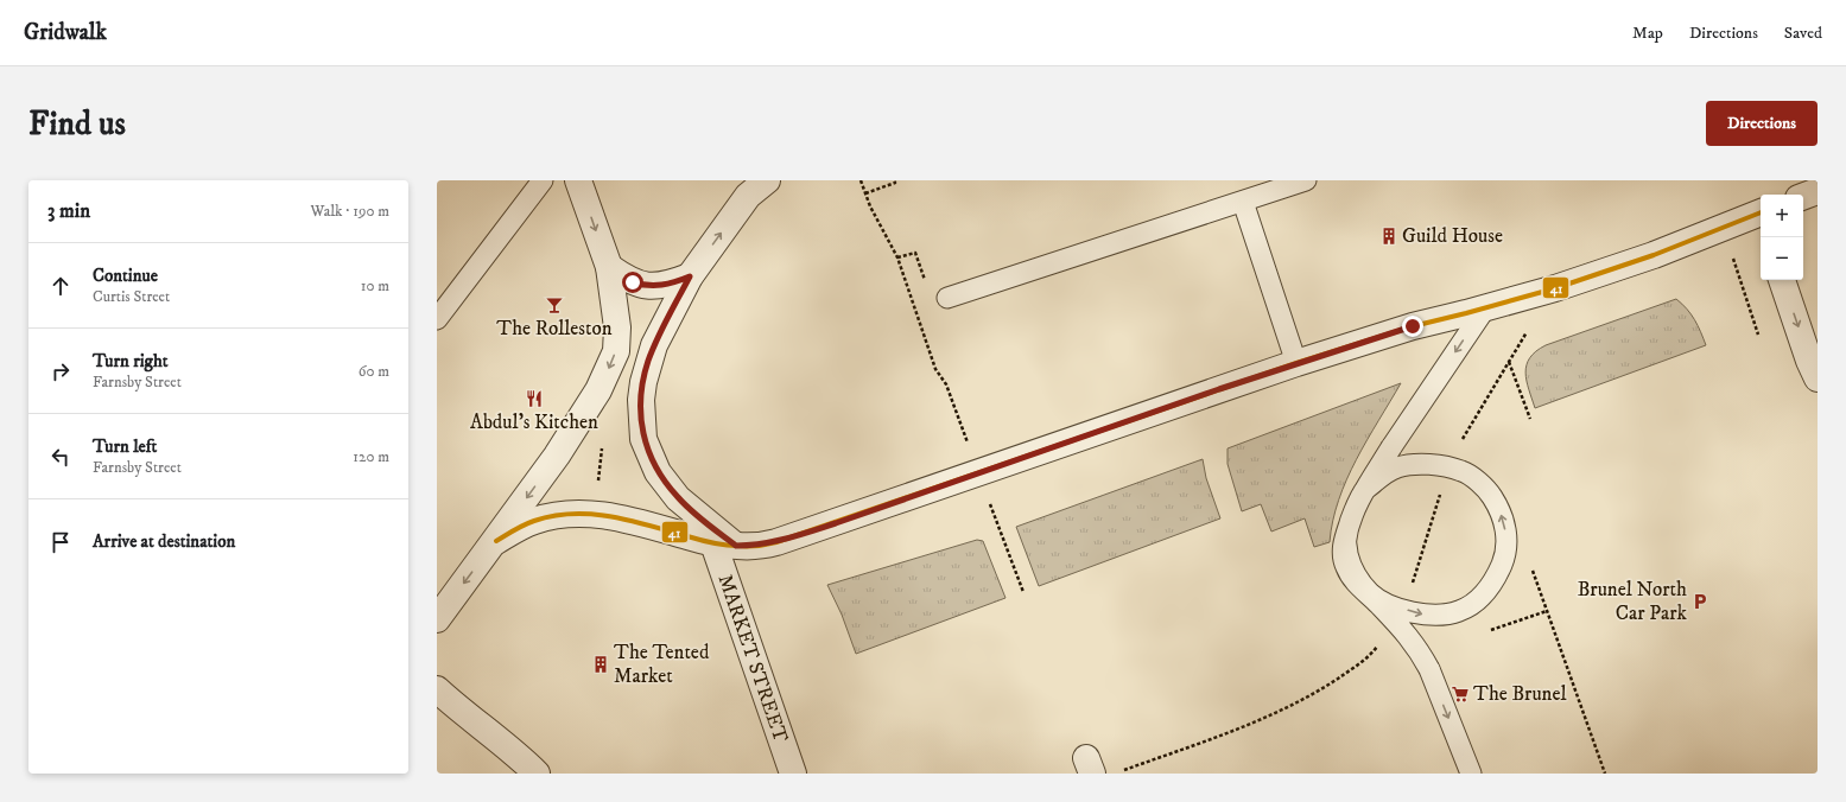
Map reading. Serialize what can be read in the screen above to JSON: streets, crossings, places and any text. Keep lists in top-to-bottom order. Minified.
{"streets":{"street":["MARKET STREET"]},"places":{"building":["Guild House","The Tented Market"],"bar":["The Rolleston"],"restaurant":["Abdul's Kitchen"],"parking":["Brunel North Car Park"],"supermarket":["The Brunel"]},"lines":["transit line 41"],"page":{"header":"Gridwalk","nav":["Map","Directions","Saved"],"buttons":"Directions","title":"Find us","heading":["3 min","Walk · 190 m"],"map_buttons":["+","−"],"list":[["Continue","Curtis Street","10 m"],["Turn right","Farnsby Street","60 m"],["Turn left","Farnsby Street","120 m"],"Arrive at destination"]}}
